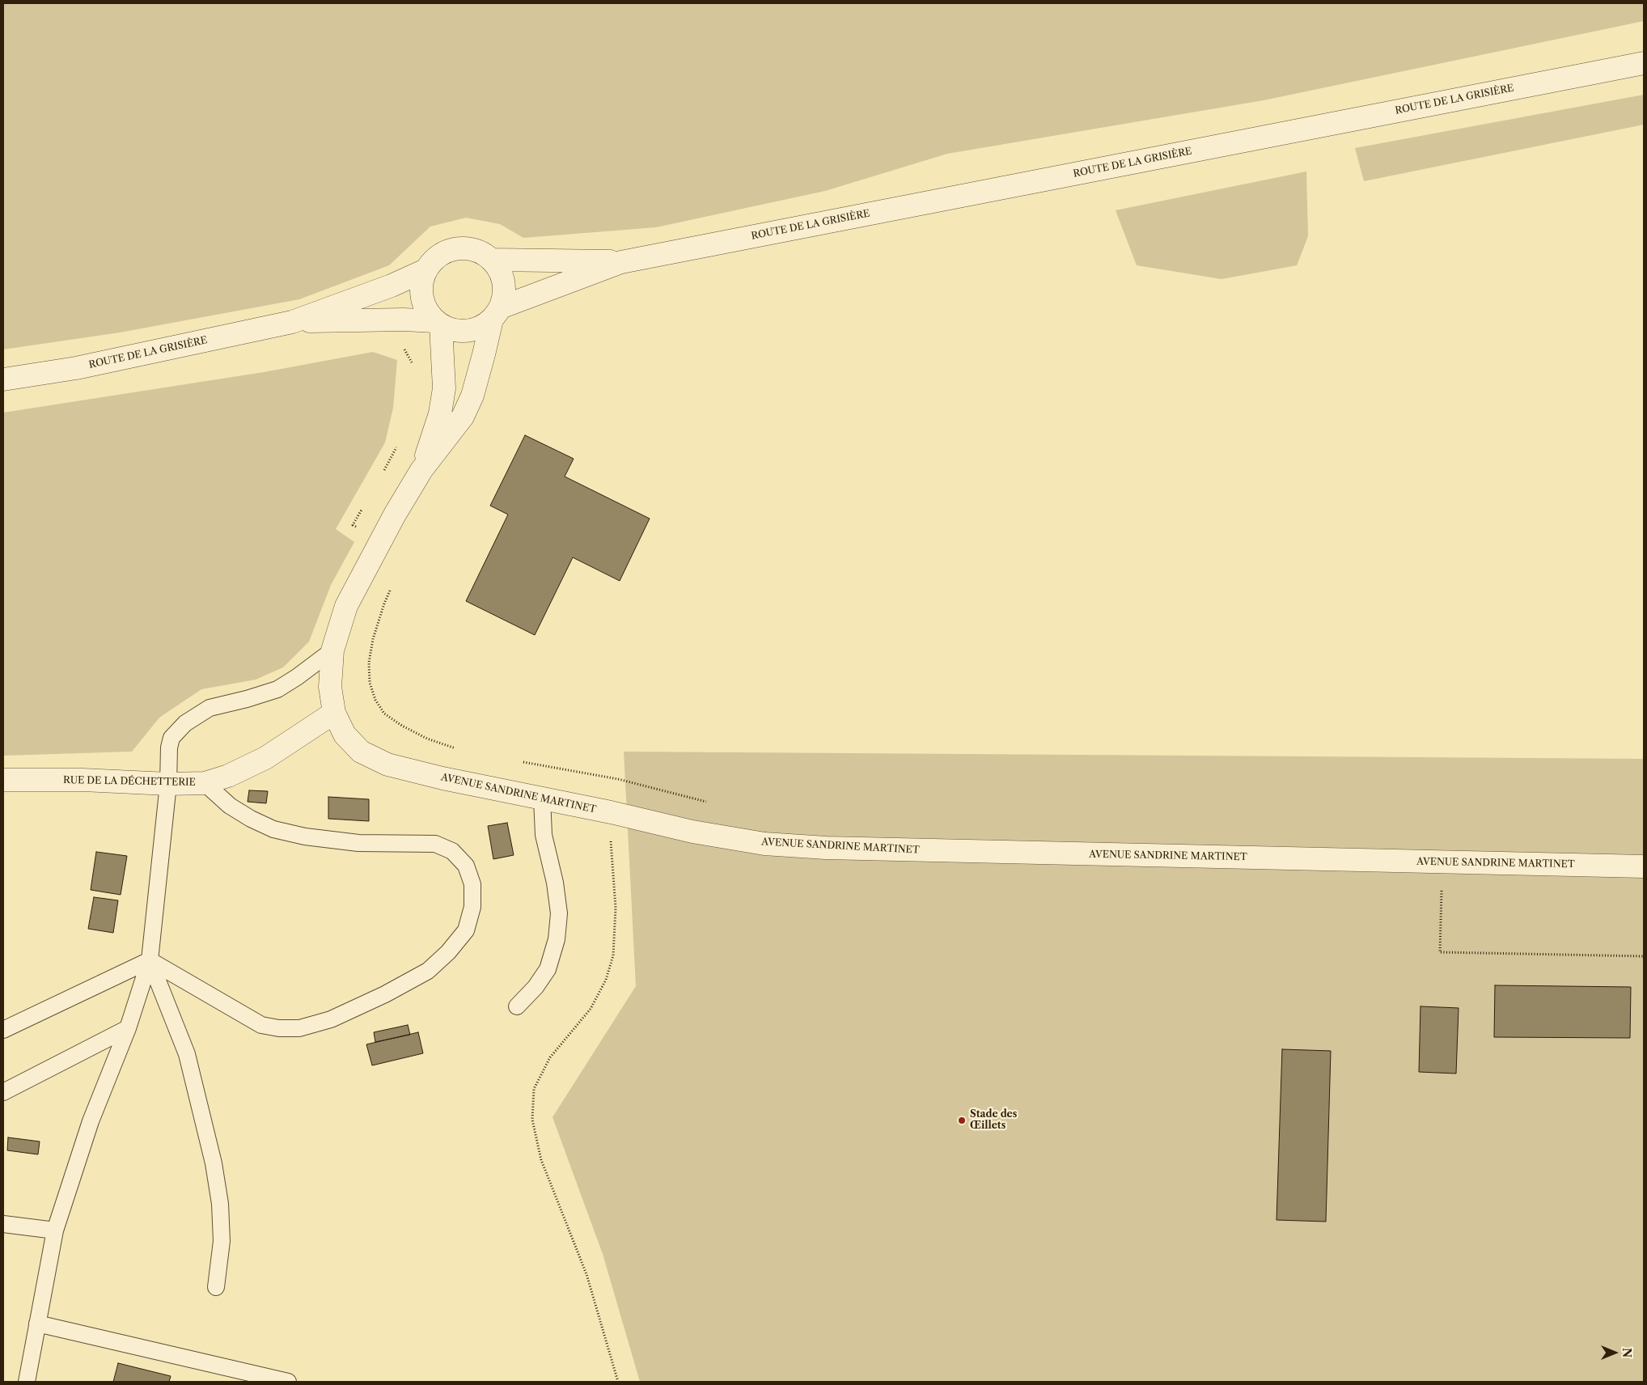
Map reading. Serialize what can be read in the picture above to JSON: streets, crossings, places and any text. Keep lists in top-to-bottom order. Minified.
{"streets":{"street":["ROUTE DE LA GRISIÈRE","RUE DE LA DÉCHETTERIE","AVENUE SANDRINE MARTINET"]},"crossings":[["ROUTE DE LA GRISIÈRE","AVENUE SANDRINE MARTINET"],["RUE DE LA DÉCHETTERIE","AVENUE SANDRINE MARTINET"]],"places":["Stade des Œillets"],"north":"right"}
